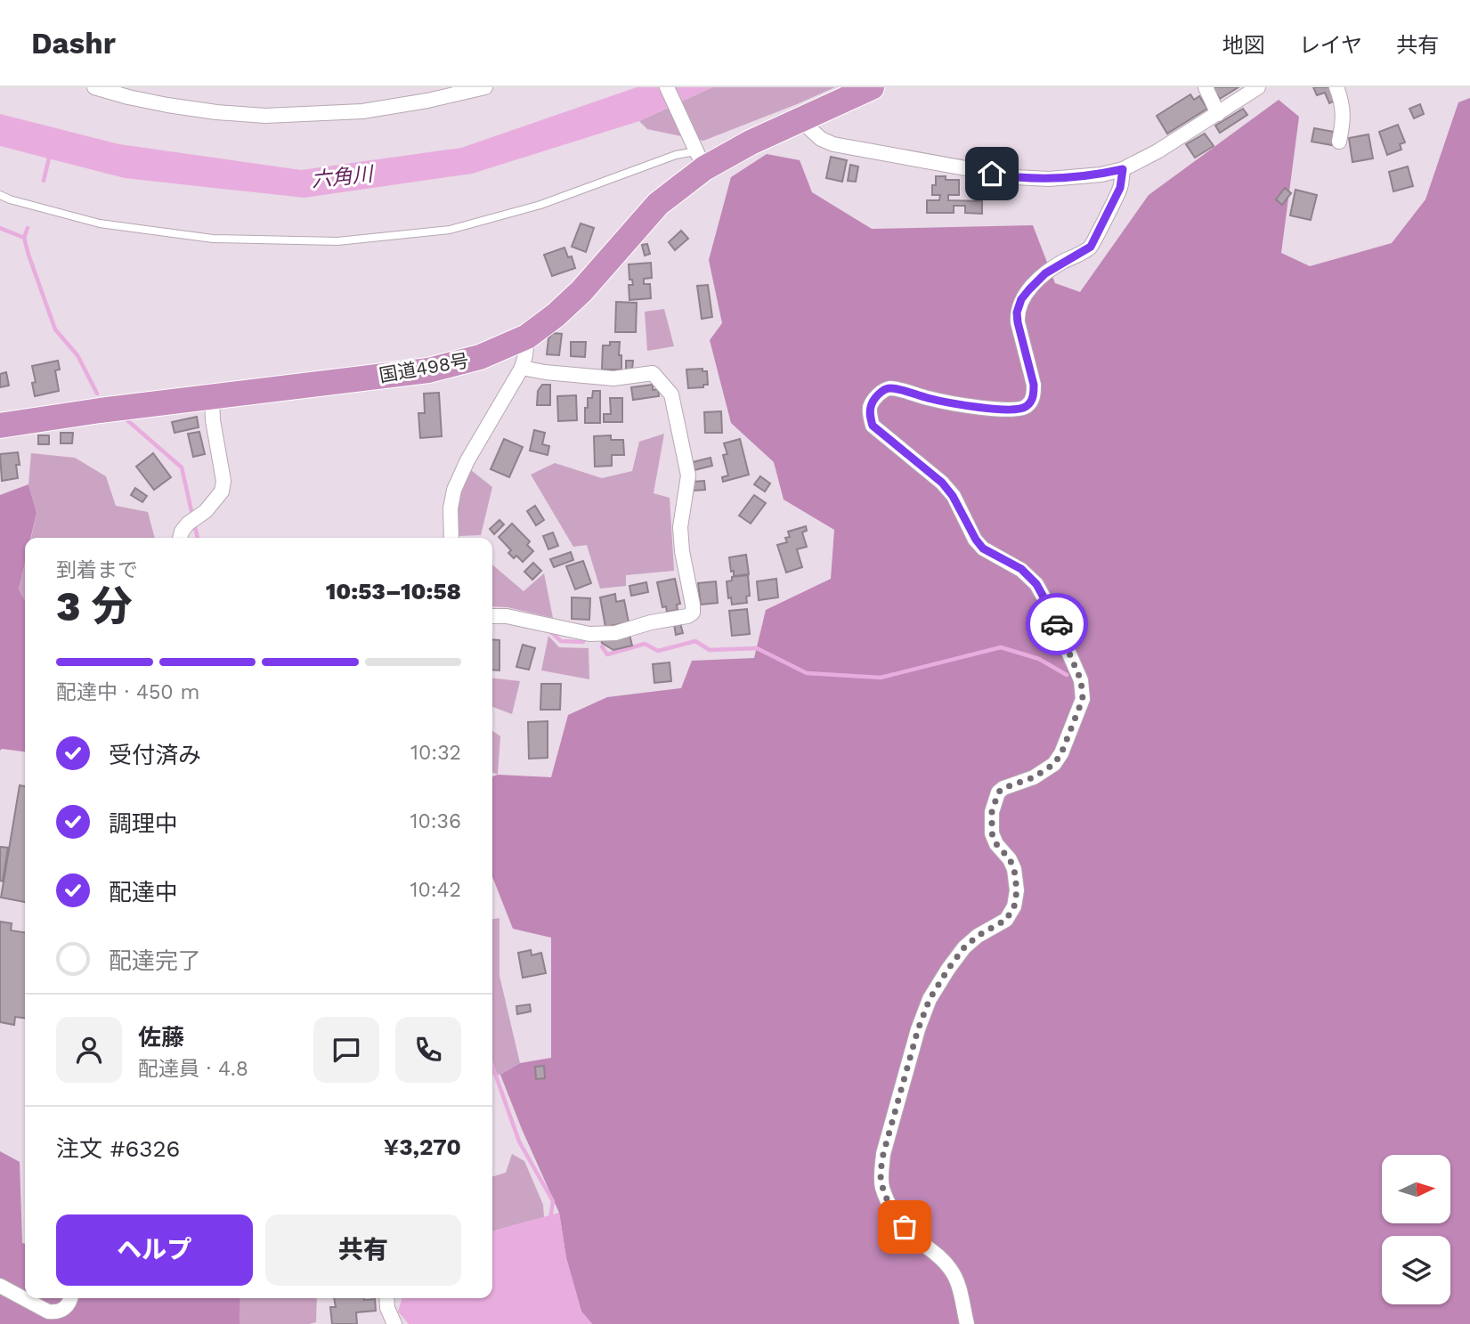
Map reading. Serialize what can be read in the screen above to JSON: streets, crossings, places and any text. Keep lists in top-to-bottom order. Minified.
{"streets":{"highway":["国道498号"]},"water":["六角川"],"north":"right","page":{"header":"Dashr","nav":["地図","レイヤ","共有"],"heading":["3 分","到着まで","10:53–10:58"],"panel":["佐藤","配達員 · 4.8","注文 #6326","¥3,270"],"bar":"配達中 · 450 m","list":[["受付済み","10:32"],["調理中","10:36"],["配達中","10:42"],"配達完了"],"buttons":["ヘルプ","共有"]}}
